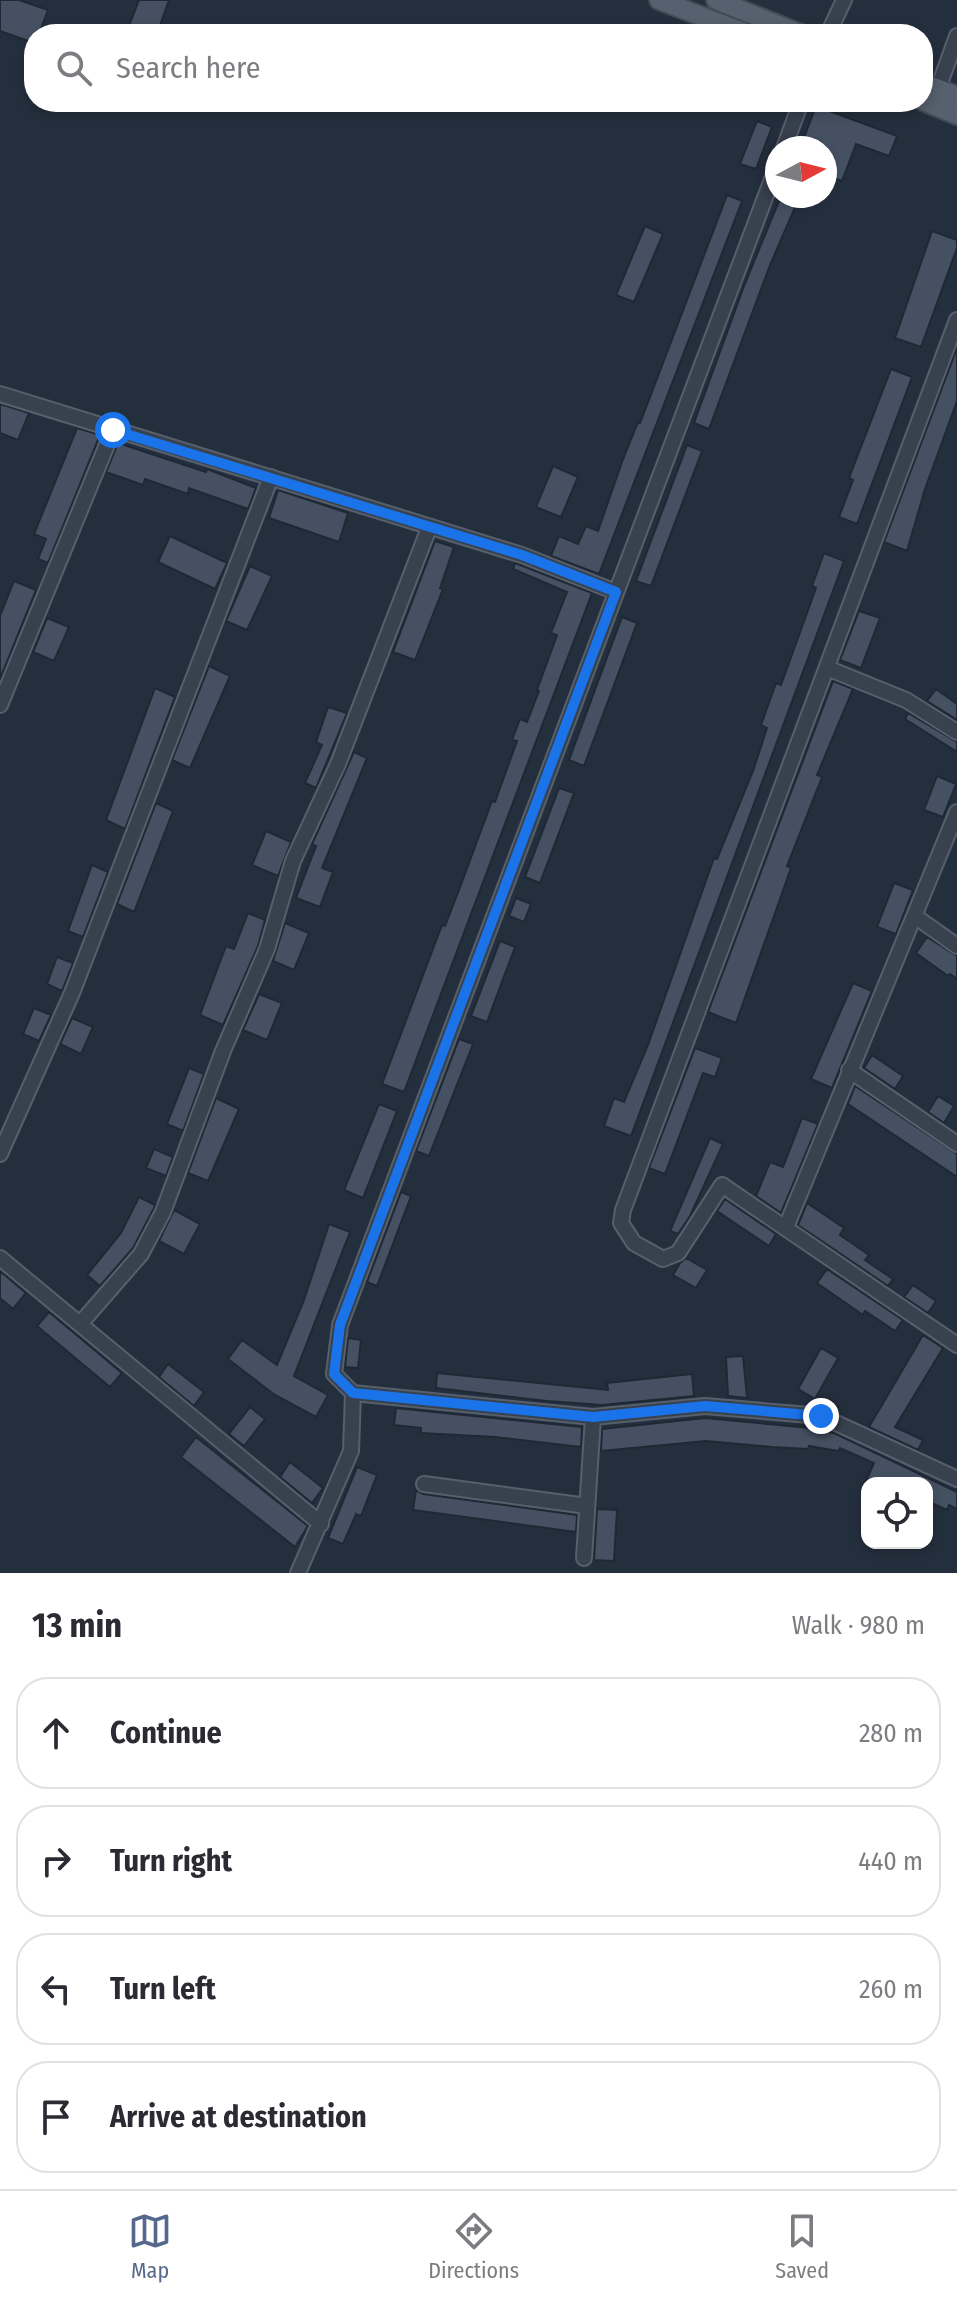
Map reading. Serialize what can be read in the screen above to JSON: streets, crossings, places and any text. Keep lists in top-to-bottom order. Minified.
{"north":"right","page":{"search":"Search here","heading":["13 min","Walk · 980 m"],"list":[["Continue","280 m"],["Turn right","440 m"],["Turn left","260 m"],"Arrive at destination"],"nav":["Map","Directions","Saved"]}}
